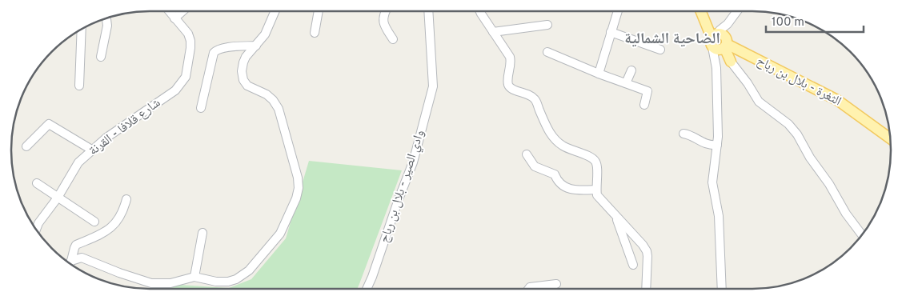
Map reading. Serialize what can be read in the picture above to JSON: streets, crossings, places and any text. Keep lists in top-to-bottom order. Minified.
{"streets":{"main road":["الثغرة - بلال بن رباح"],"street":["شارع قلافا - القرنة","وادي الصير - بلال بن رباح"]},"districts":["الضاحية الشمالية"],"scale_bar":"100 m"}
